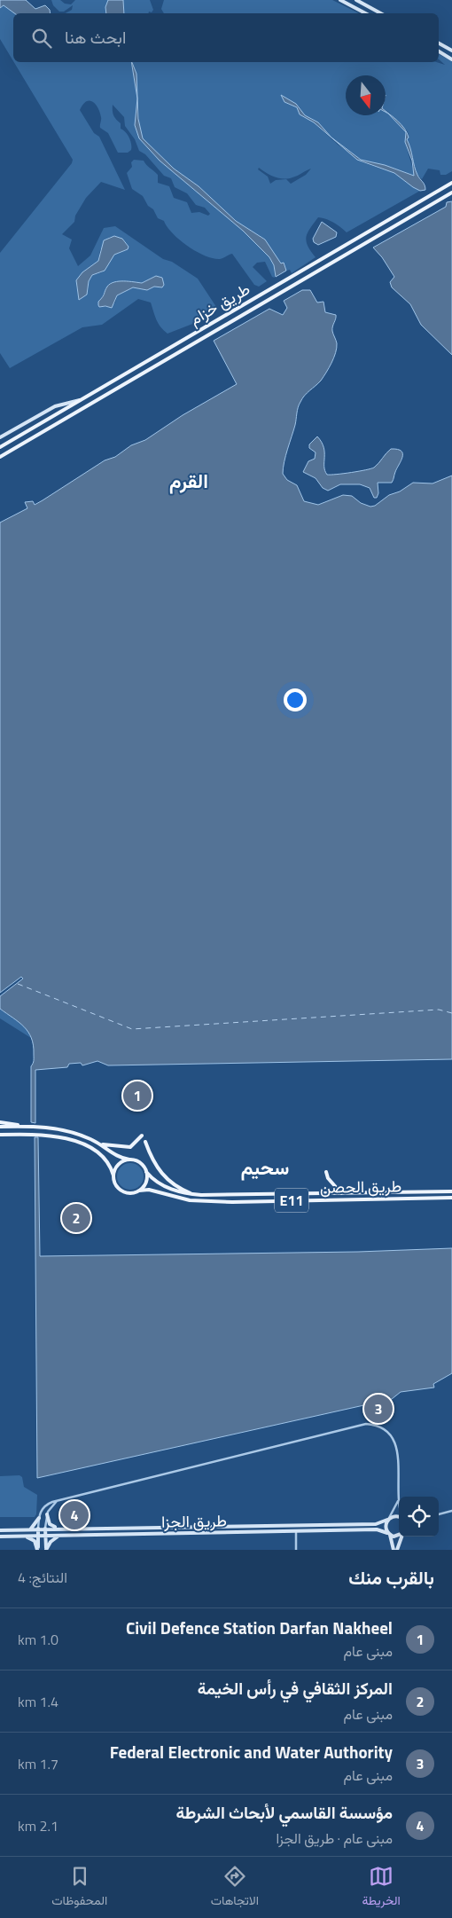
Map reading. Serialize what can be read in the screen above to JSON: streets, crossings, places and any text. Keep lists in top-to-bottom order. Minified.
{"streets":{"main road":["طريق خزام","طريق الحصن","E11","طريق الجزا"]},"districts":["القرم","سحيم"],"north":"bottom","page":{"search":"ابحث هنا","pins":["1","2","3","4"],"heading":["بالقرب منك","النتائج: 4"],"list":[{"mark":"1","name":"Civil Defence Station Darfan Nakheel","note":"مبنى عام","value":"1.0 km"},{"mark":"2","name":"المركز الثقافي في رأس الخيمة","note":"مبنى عام","value":"1.4 km"},{"mark":"3","name":"Federal Electronic and Water Authority","note":"مبنى عام","value":"1.7 km"},{"mark":"4","name":"مؤسسة القاسمي لأبحاث الشرطة","note":"مبنى عام · طريق الجزا","value":"2.1 km"}],"nav":["الخريطة","الاتجاهات","المحفوظات"]}}
